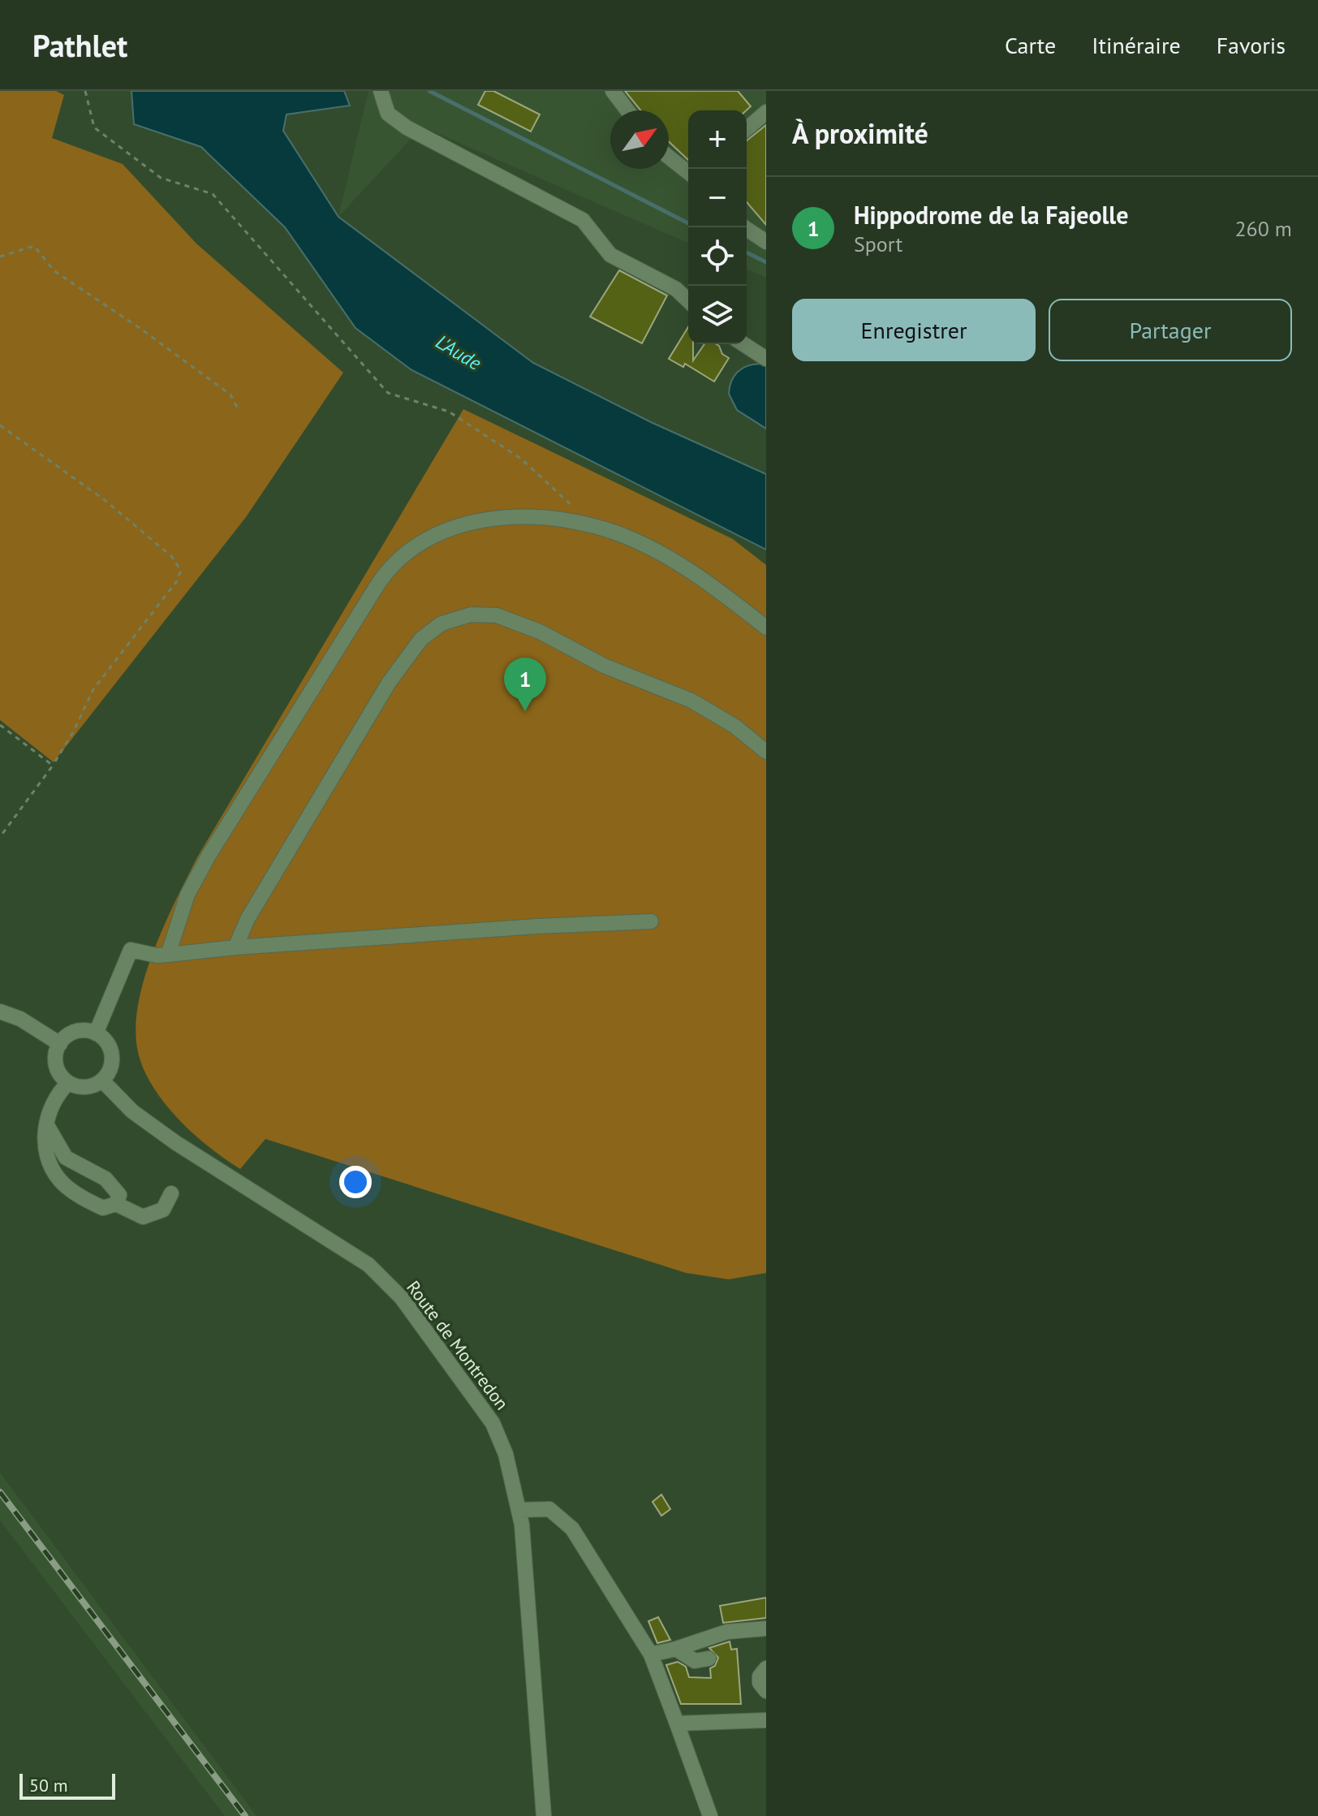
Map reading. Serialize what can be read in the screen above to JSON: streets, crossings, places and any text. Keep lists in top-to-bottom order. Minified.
{"streets":{"street":["Route de Montredon"]},"water":["L'Aude"],"scale_bar":"50 m","north":"top right","page":{"header":"Pathlet","nav":["Carte","Itinéraire","Favoris"],"heading":"À proximité","map_buttons":["+","−"],"list":[{"mark":"1","name":"Hippodrome de la Fajeolle","note":"Sport","value":"260 m"}],"buttons":["Enregistrer","Partager"],"pins":"1","scale":"50 m"}}
